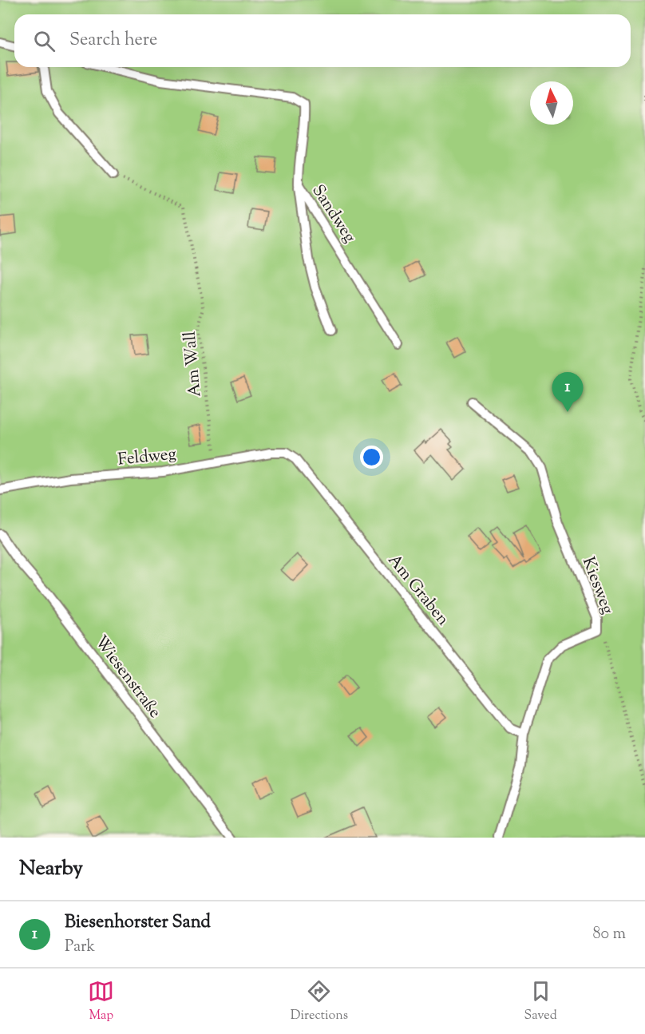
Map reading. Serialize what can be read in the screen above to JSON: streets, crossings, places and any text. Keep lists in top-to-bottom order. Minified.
{"streets":{"lane":["Sandweg","Feldweg","Kiesweg","Am Graben","Wiesenstraße"],"path":["Am Wall"]},"crossings":[["Am Wall","Feldweg"],["Feldweg","Am Graben"],["Kiesweg","Am Graben"]],"north":"top","page":{"search":"Search here","pins":"1","heading":"Nearby","list":[{"mark":"1","name":"Biesenhorster Sand","note":"Park","value":"80 m"}],"nav":["Map","Directions","Saved"]}}
